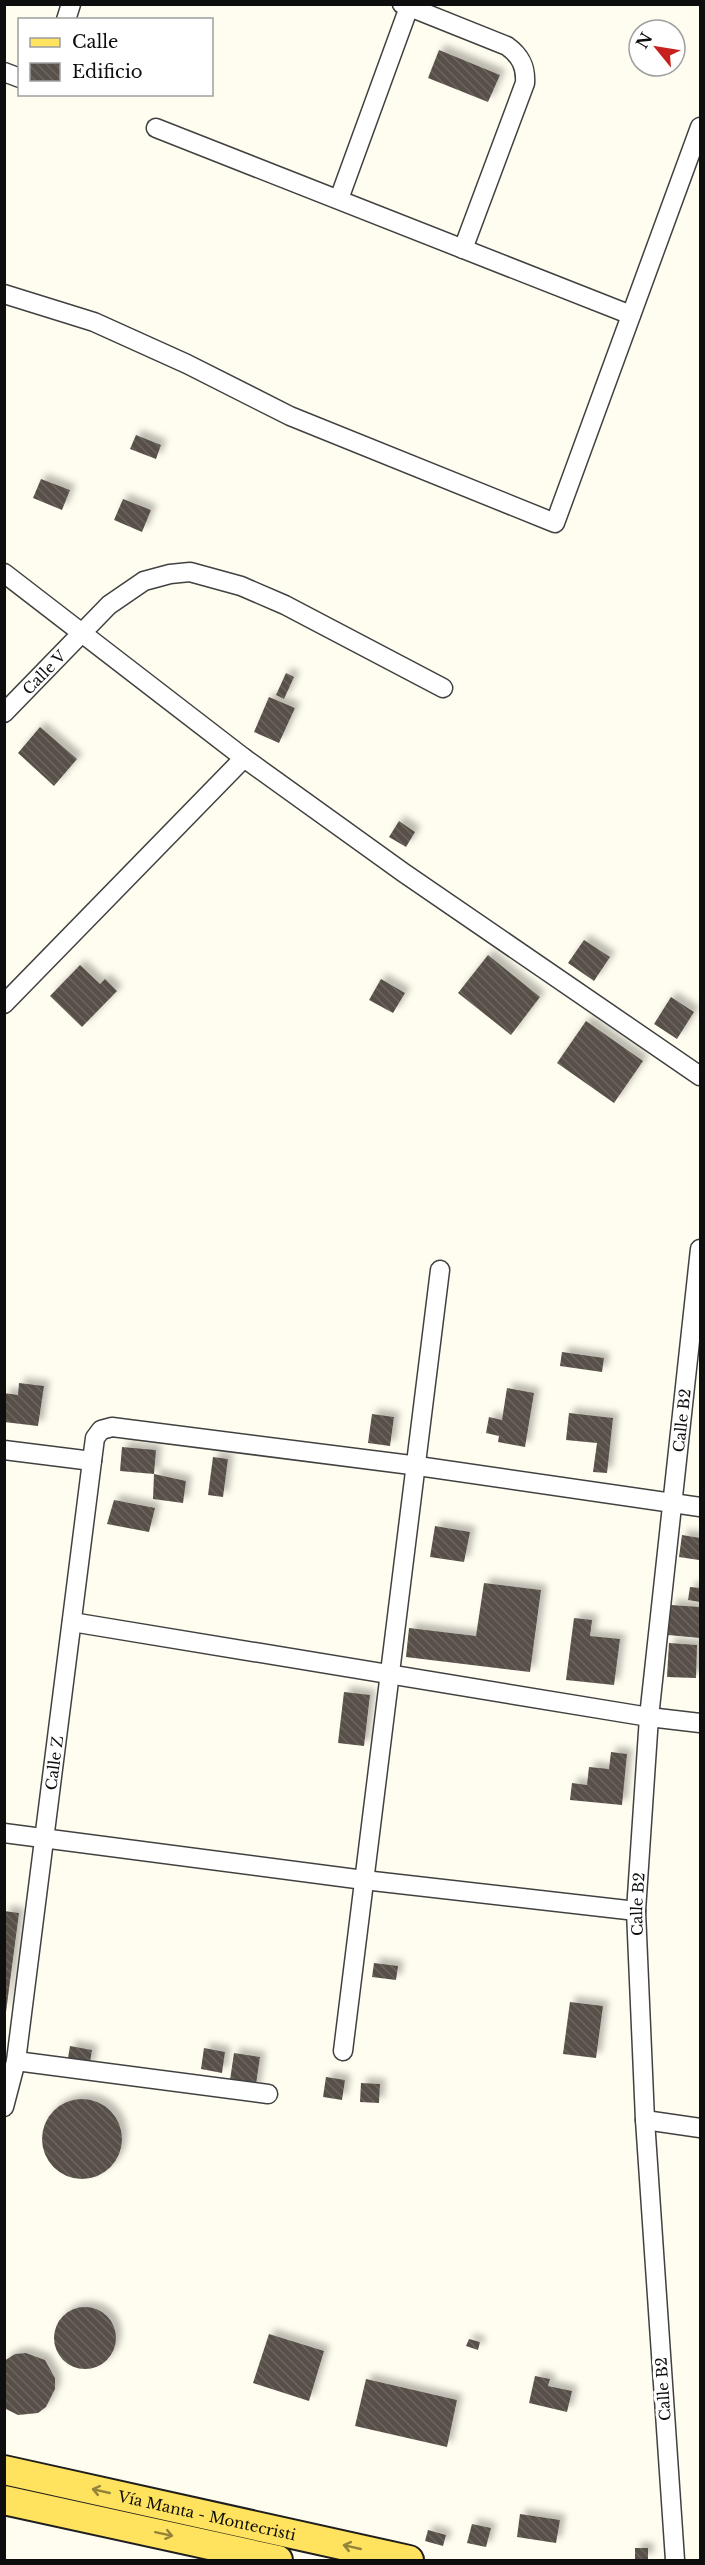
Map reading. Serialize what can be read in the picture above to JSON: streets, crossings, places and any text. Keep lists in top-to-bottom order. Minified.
{"streets":{"main road":["Vía Manta - Montecristi"],"street":["Calle V","Calle B2","Calle Z"]},"legend":["Calle","Edificio"],"north":"top left"}
